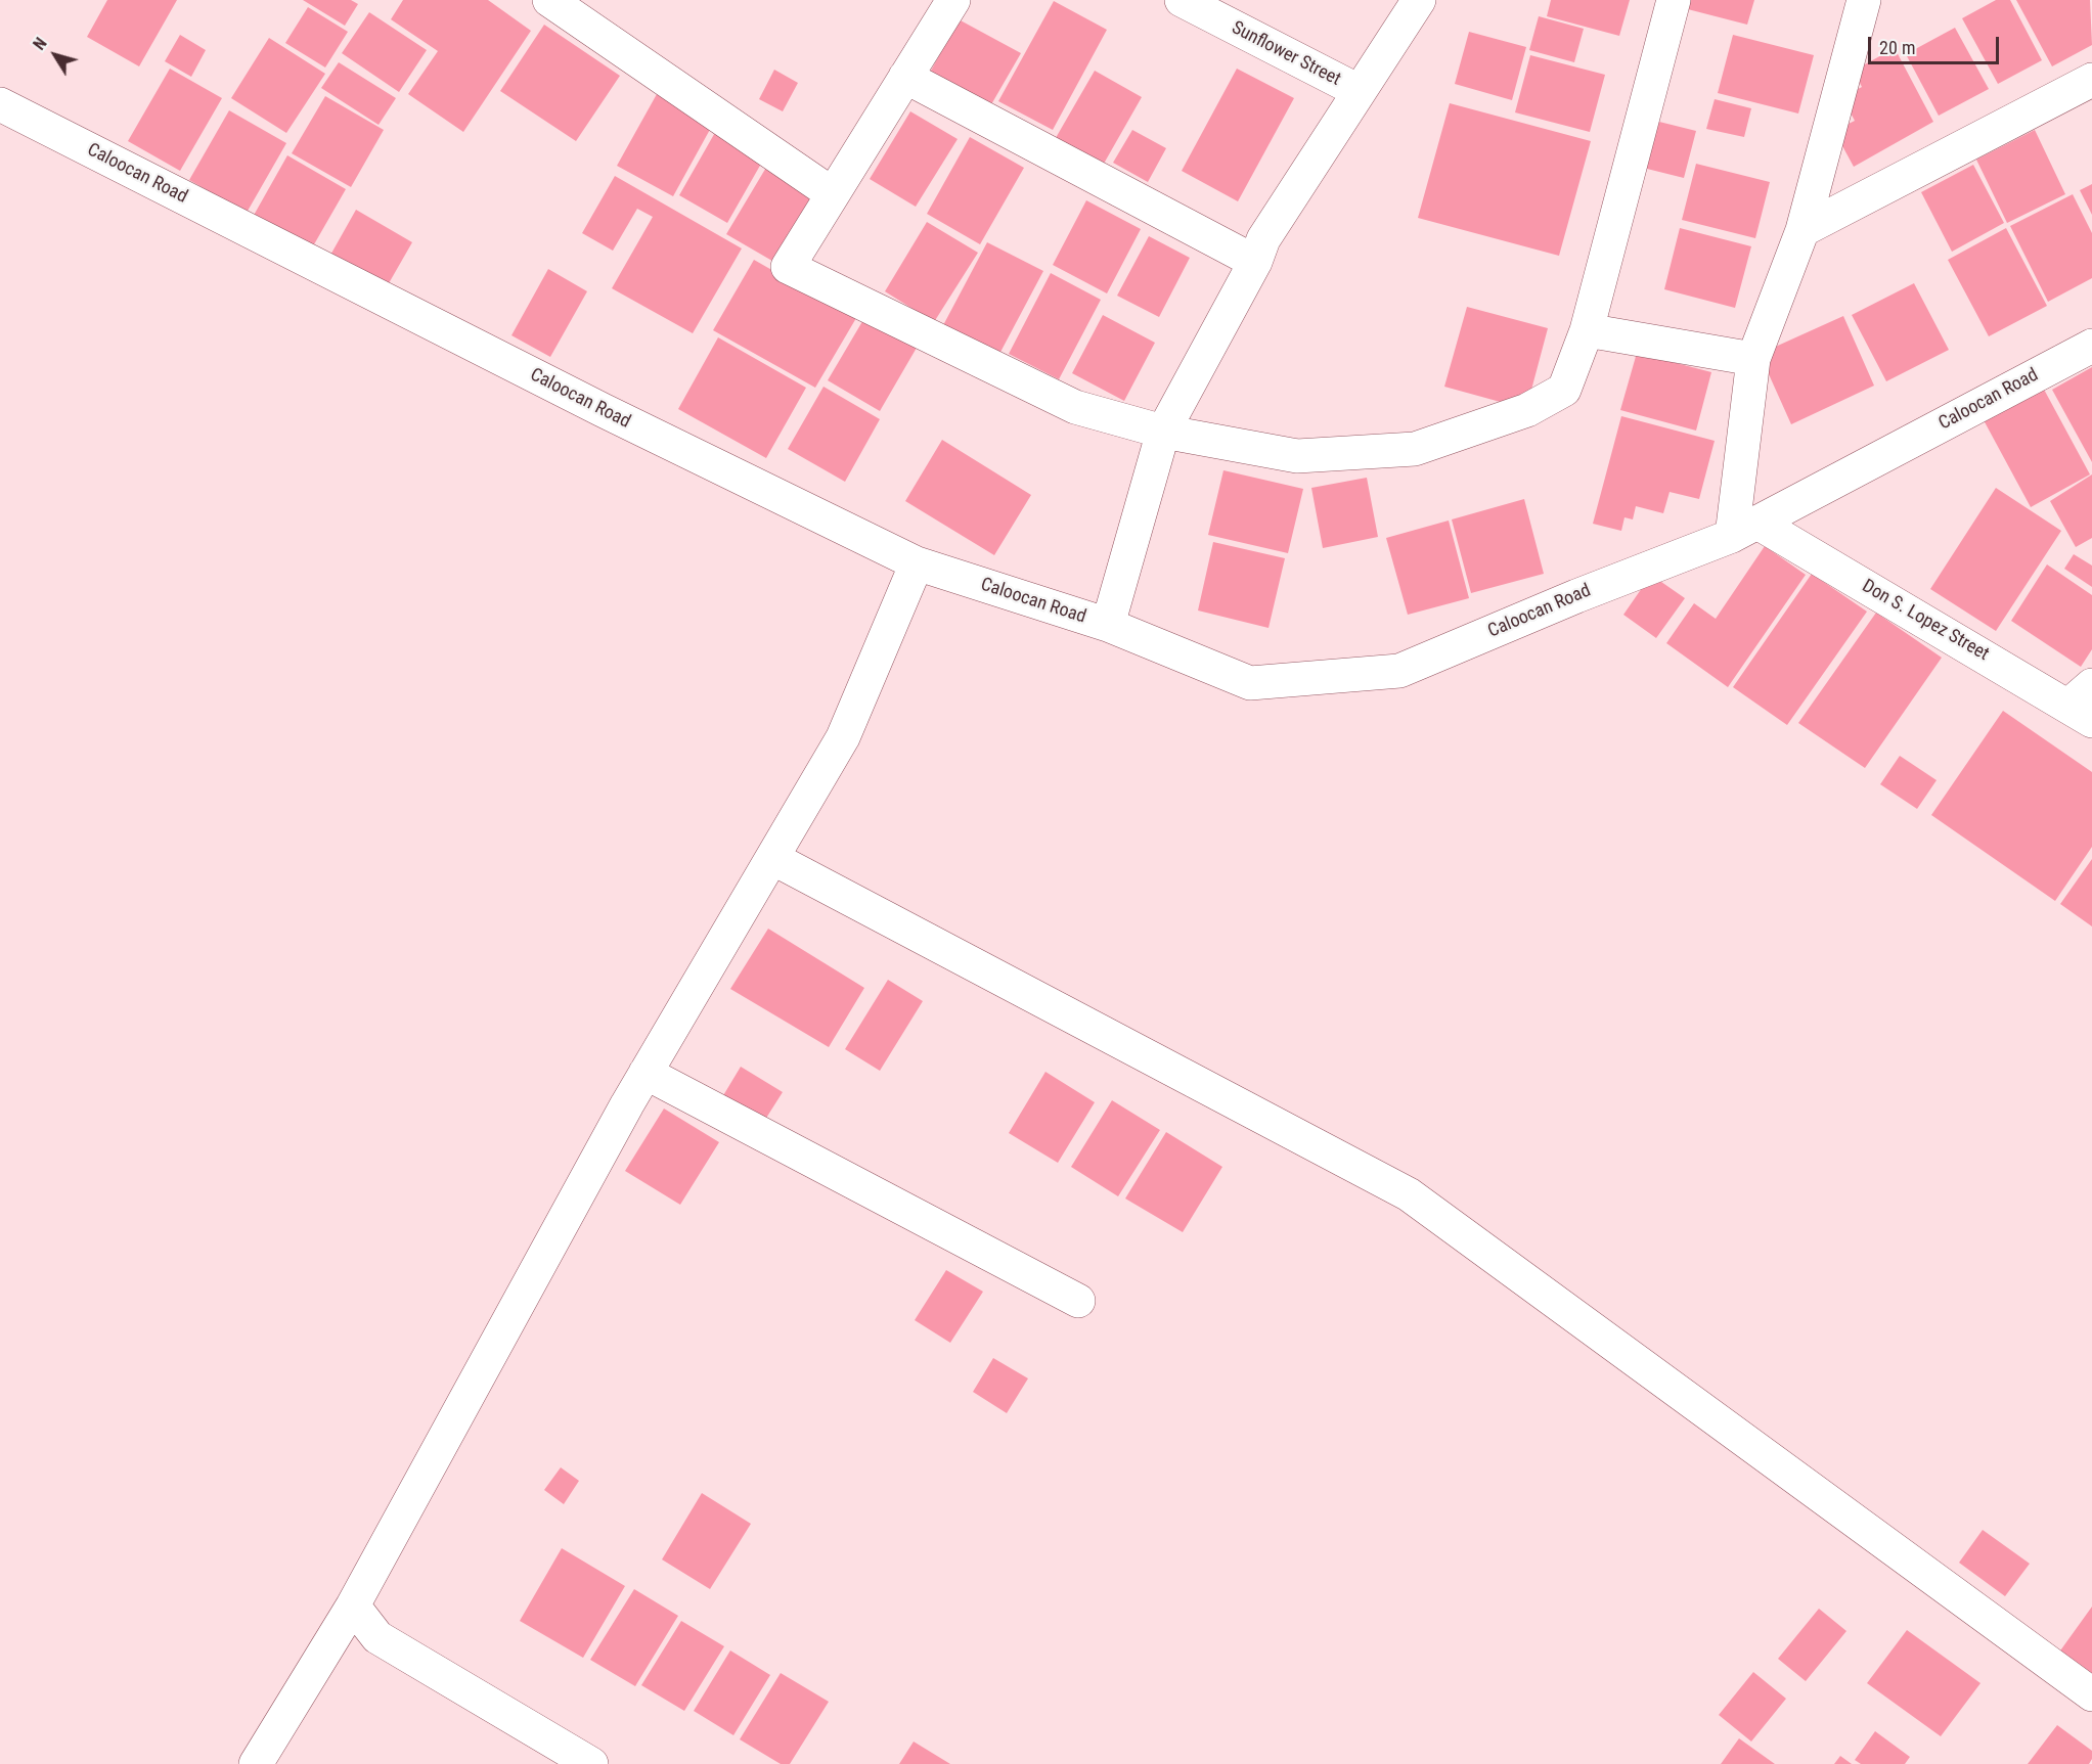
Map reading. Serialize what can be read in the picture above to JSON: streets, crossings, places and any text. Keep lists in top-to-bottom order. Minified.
{"streets":{"street":["Sunflower Street","Caloocan Road","Don S. Lopez Street"]},"crossings":[["Caloocan Road","Don S. Lopez Street"]],"scale_bar":"20 m","north":"top left"}
